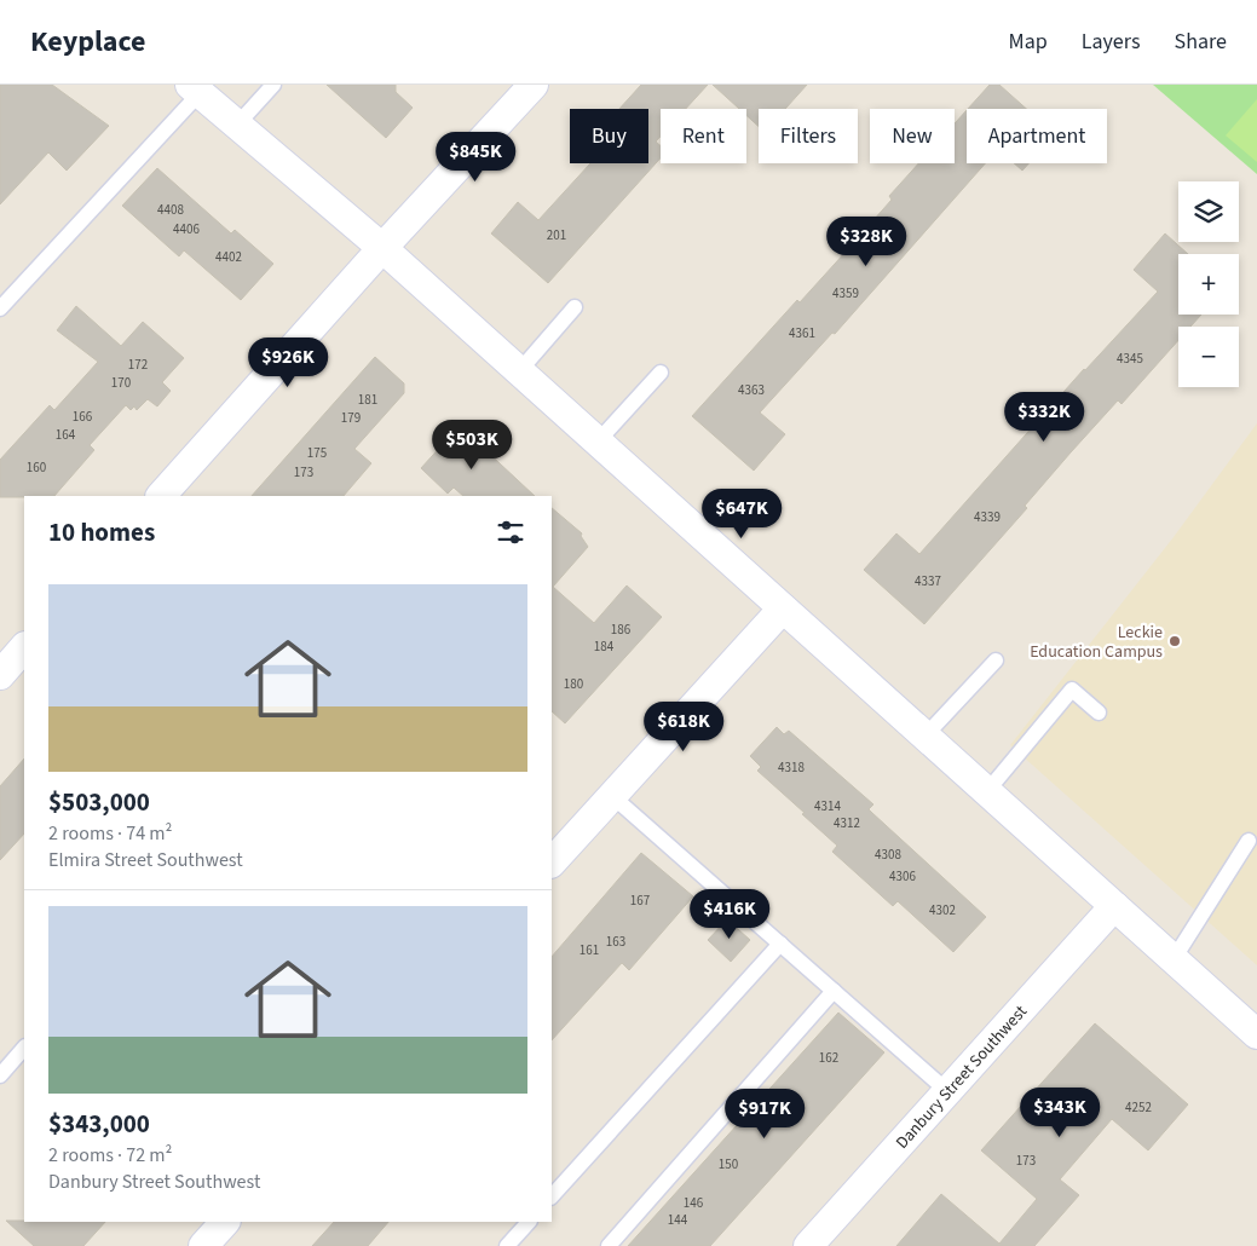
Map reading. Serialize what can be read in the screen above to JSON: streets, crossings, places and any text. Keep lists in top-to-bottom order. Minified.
{"streets":{"street":["Danbury Street Southwest"]},"places":["Leckie Education Campus"],"house_numbers":["4408","4406","201","4402","4359","4361","4345","172","170","4363","181","166","179","164","175","160","173","4339","4337","186","184","180","4318","4314","4312","4308","4306","167","4302","163","161","162","4252","173","150","146","144"],"page":{"header":"Keyplace","nav":["Map","Layers","Share"],"chip":["Buy","Rent","Filters","New","Apartment"],"price":["$845K","$328K","$926K","$332K","$503K","$647K","$618K","$416K","$343K","$917K"],"map_buttons":["+","−"],"heading":"10 homes","list":[{"name":"$503,000","note":"2 rooms · 74 m² · Elmira Street Southwest"},{"name":"$343,000","note":"2 rooms · 72 m² · Danbury Street Southwest"}]}}
